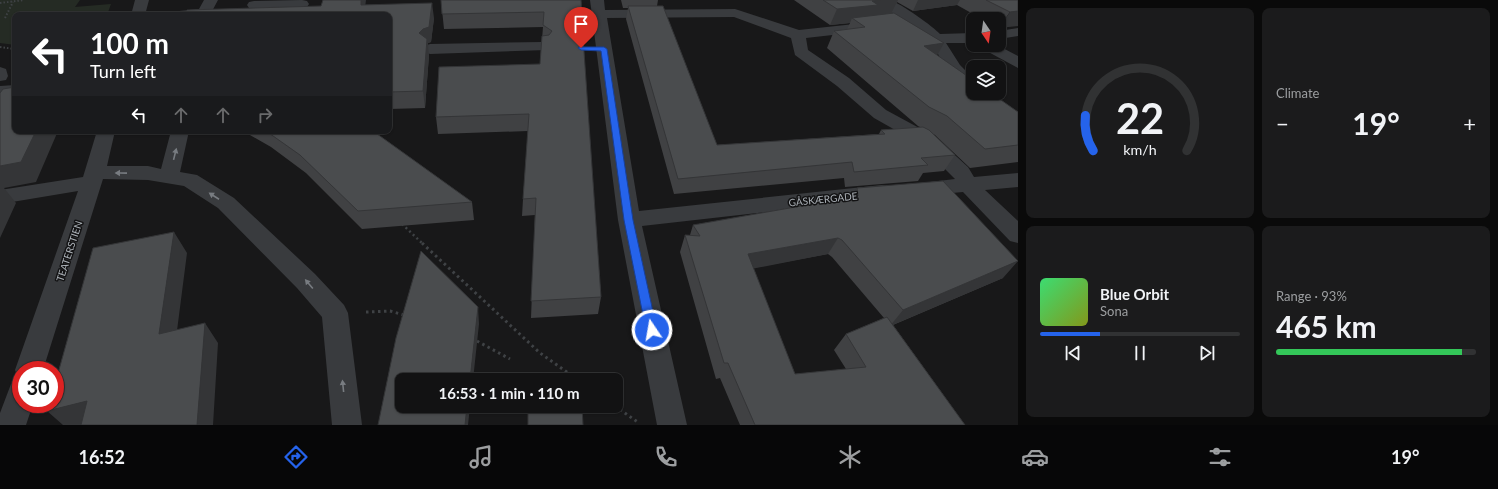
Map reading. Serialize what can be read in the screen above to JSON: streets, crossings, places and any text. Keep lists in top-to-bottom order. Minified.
{"streets":{"street":["GÅSKÆRGADE","TEATERSTIEN"]},"north":"bottom","page":{"tile":["Climate",["Range · 93%","465 km"]],"turn":["100 m","Turn left"],"heat":["−","19°","+"],"song":["Blue Orbit","Sona"],"limit":"30","trip":"16:53 · 1 min · 110 m","tabs":["16:52","19°"],"gauge":["22","km/h"]}}
